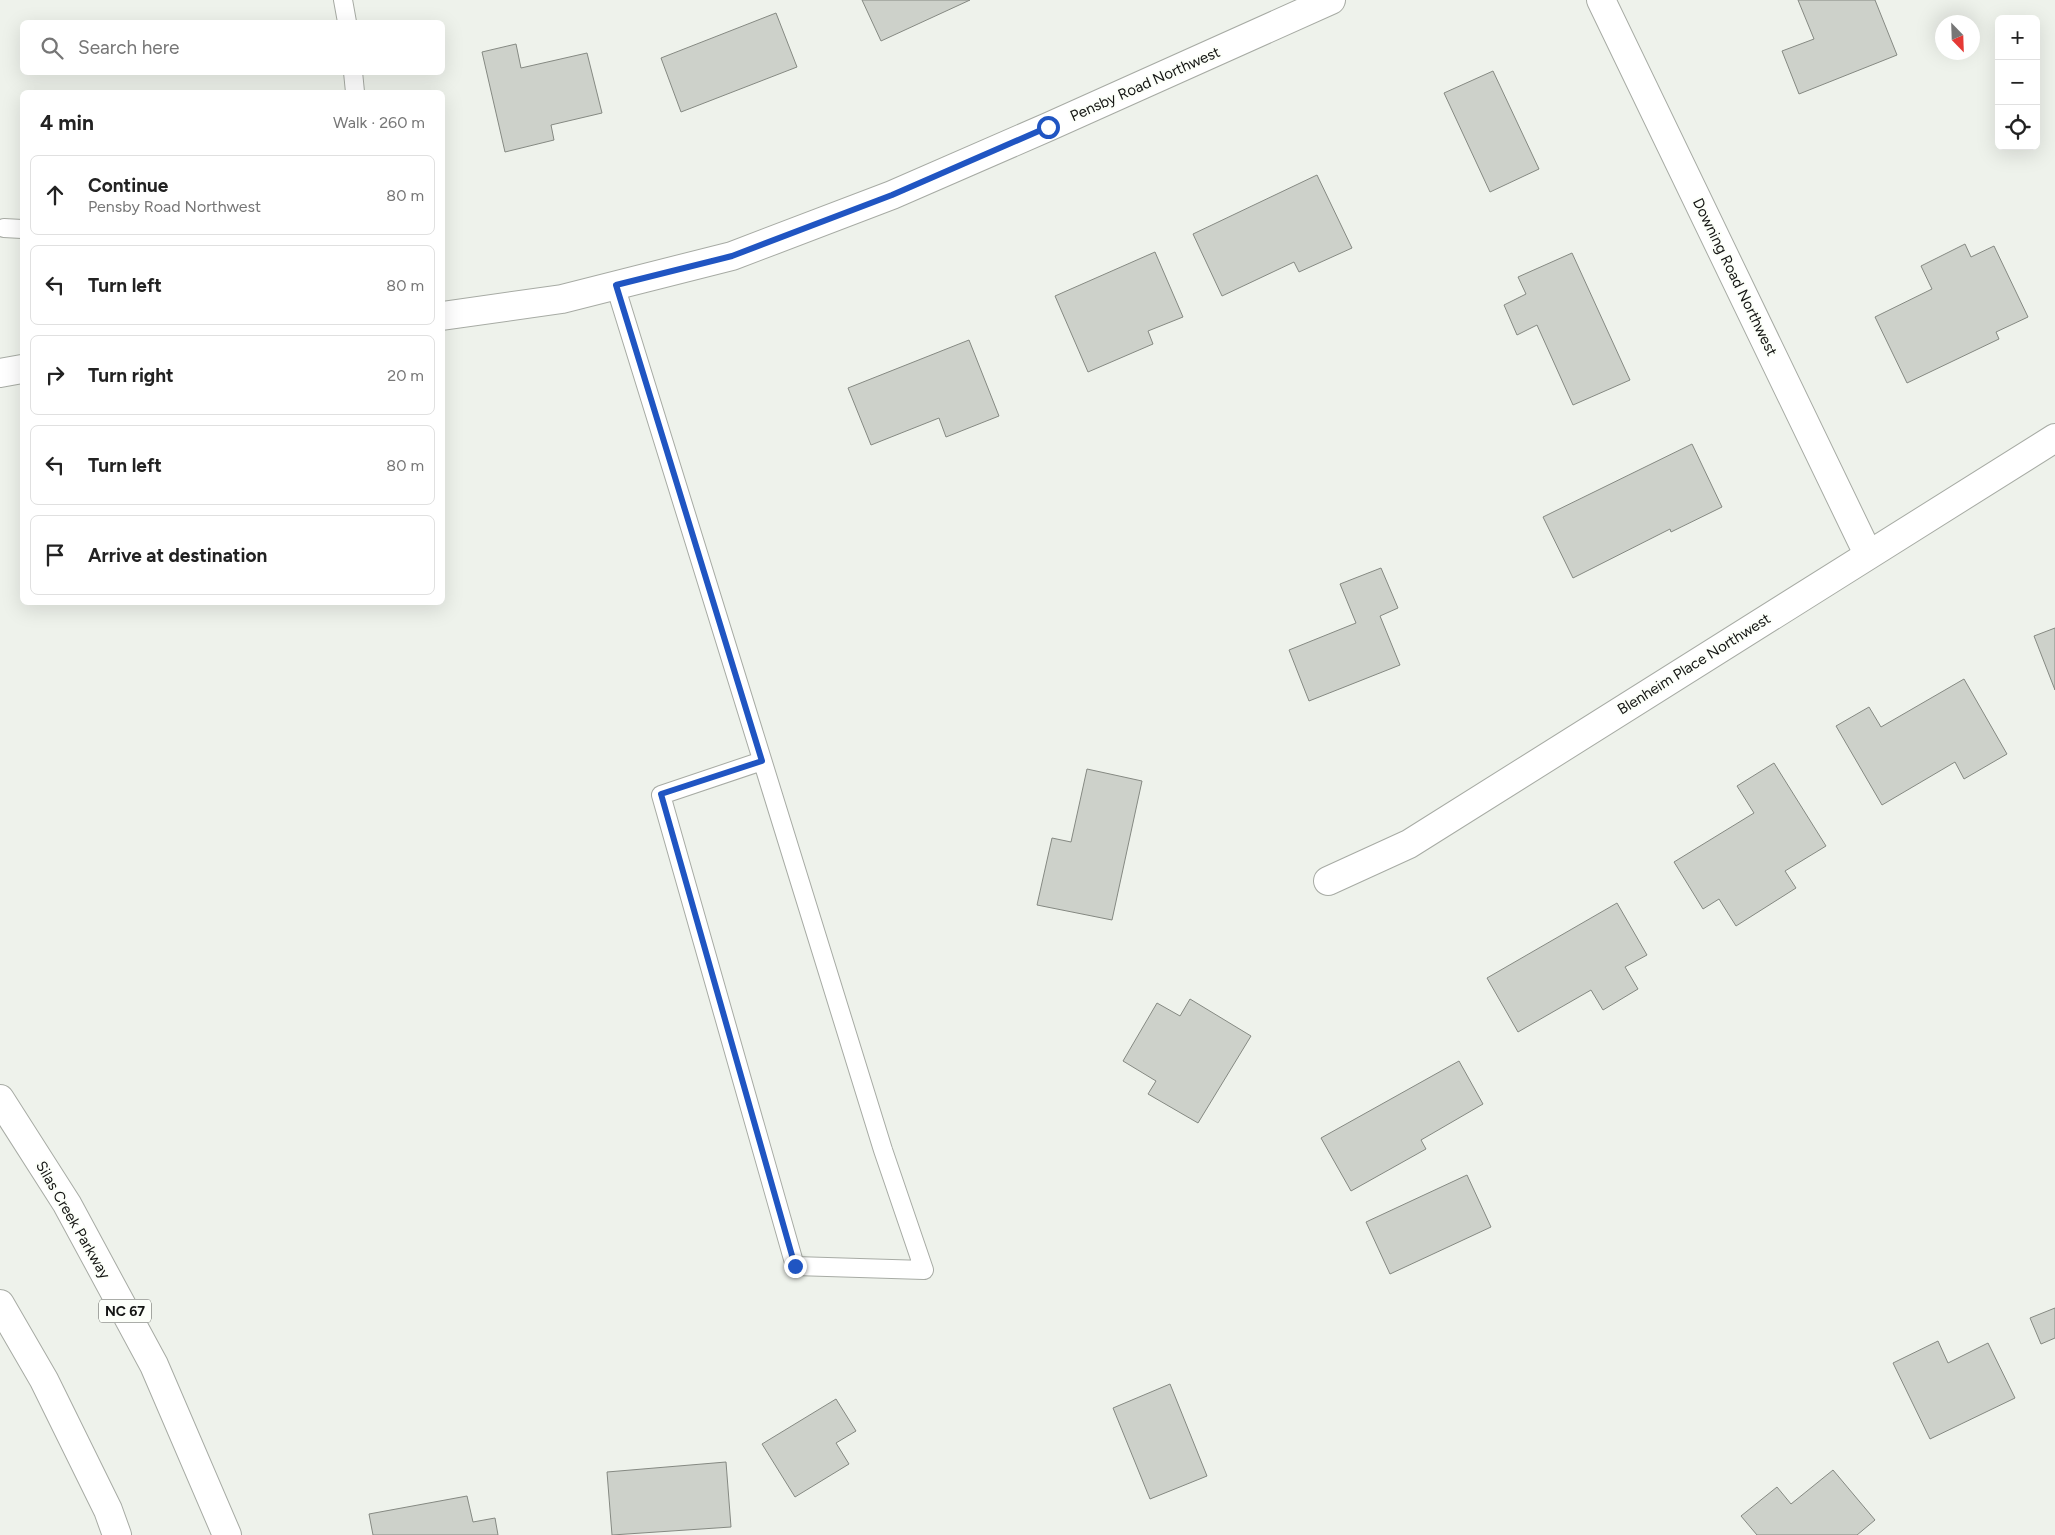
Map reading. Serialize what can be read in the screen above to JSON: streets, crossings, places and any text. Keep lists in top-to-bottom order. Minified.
{"streets":{"street":["Pensby Road Northwest","Downing Road Northwest","Blenheim Place Northwest","Silas Creek Parkway","NC 67"]},"crossings":[["Downing Road Northwest","Blenheim Place Northwest"]],"north":"bottom right","page":{"map_buttons":["+","−"],"search":"Search here","heading":["4 min","Walk · 260 m"],"list":[["Continue","Pensby Road Northwest","80 m"],["Turn left","80 m"],["Turn right","20 m"],["Turn left","80 m"],"Arrive at destination"]}}
